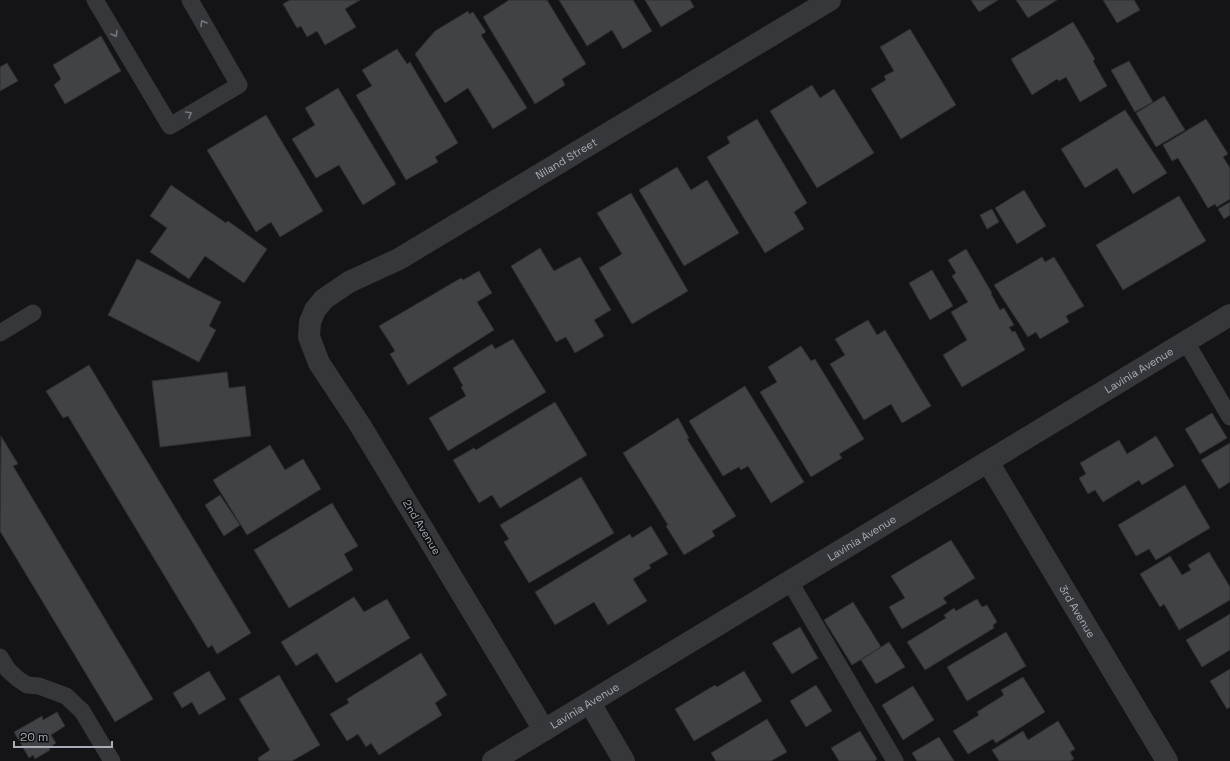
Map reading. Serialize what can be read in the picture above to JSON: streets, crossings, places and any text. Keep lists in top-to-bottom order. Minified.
{"streets":{"street":["Niland Street","Lavinia Avenue","2nd Avenue","3rd Avenue"]},"crossings":[["Niland Street","2nd Avenue"],["Lavinia Avenue","2nd Avenue"],["Lavinia Avenue","3rd Avenue"]],"scale_bar":"20 m"}
